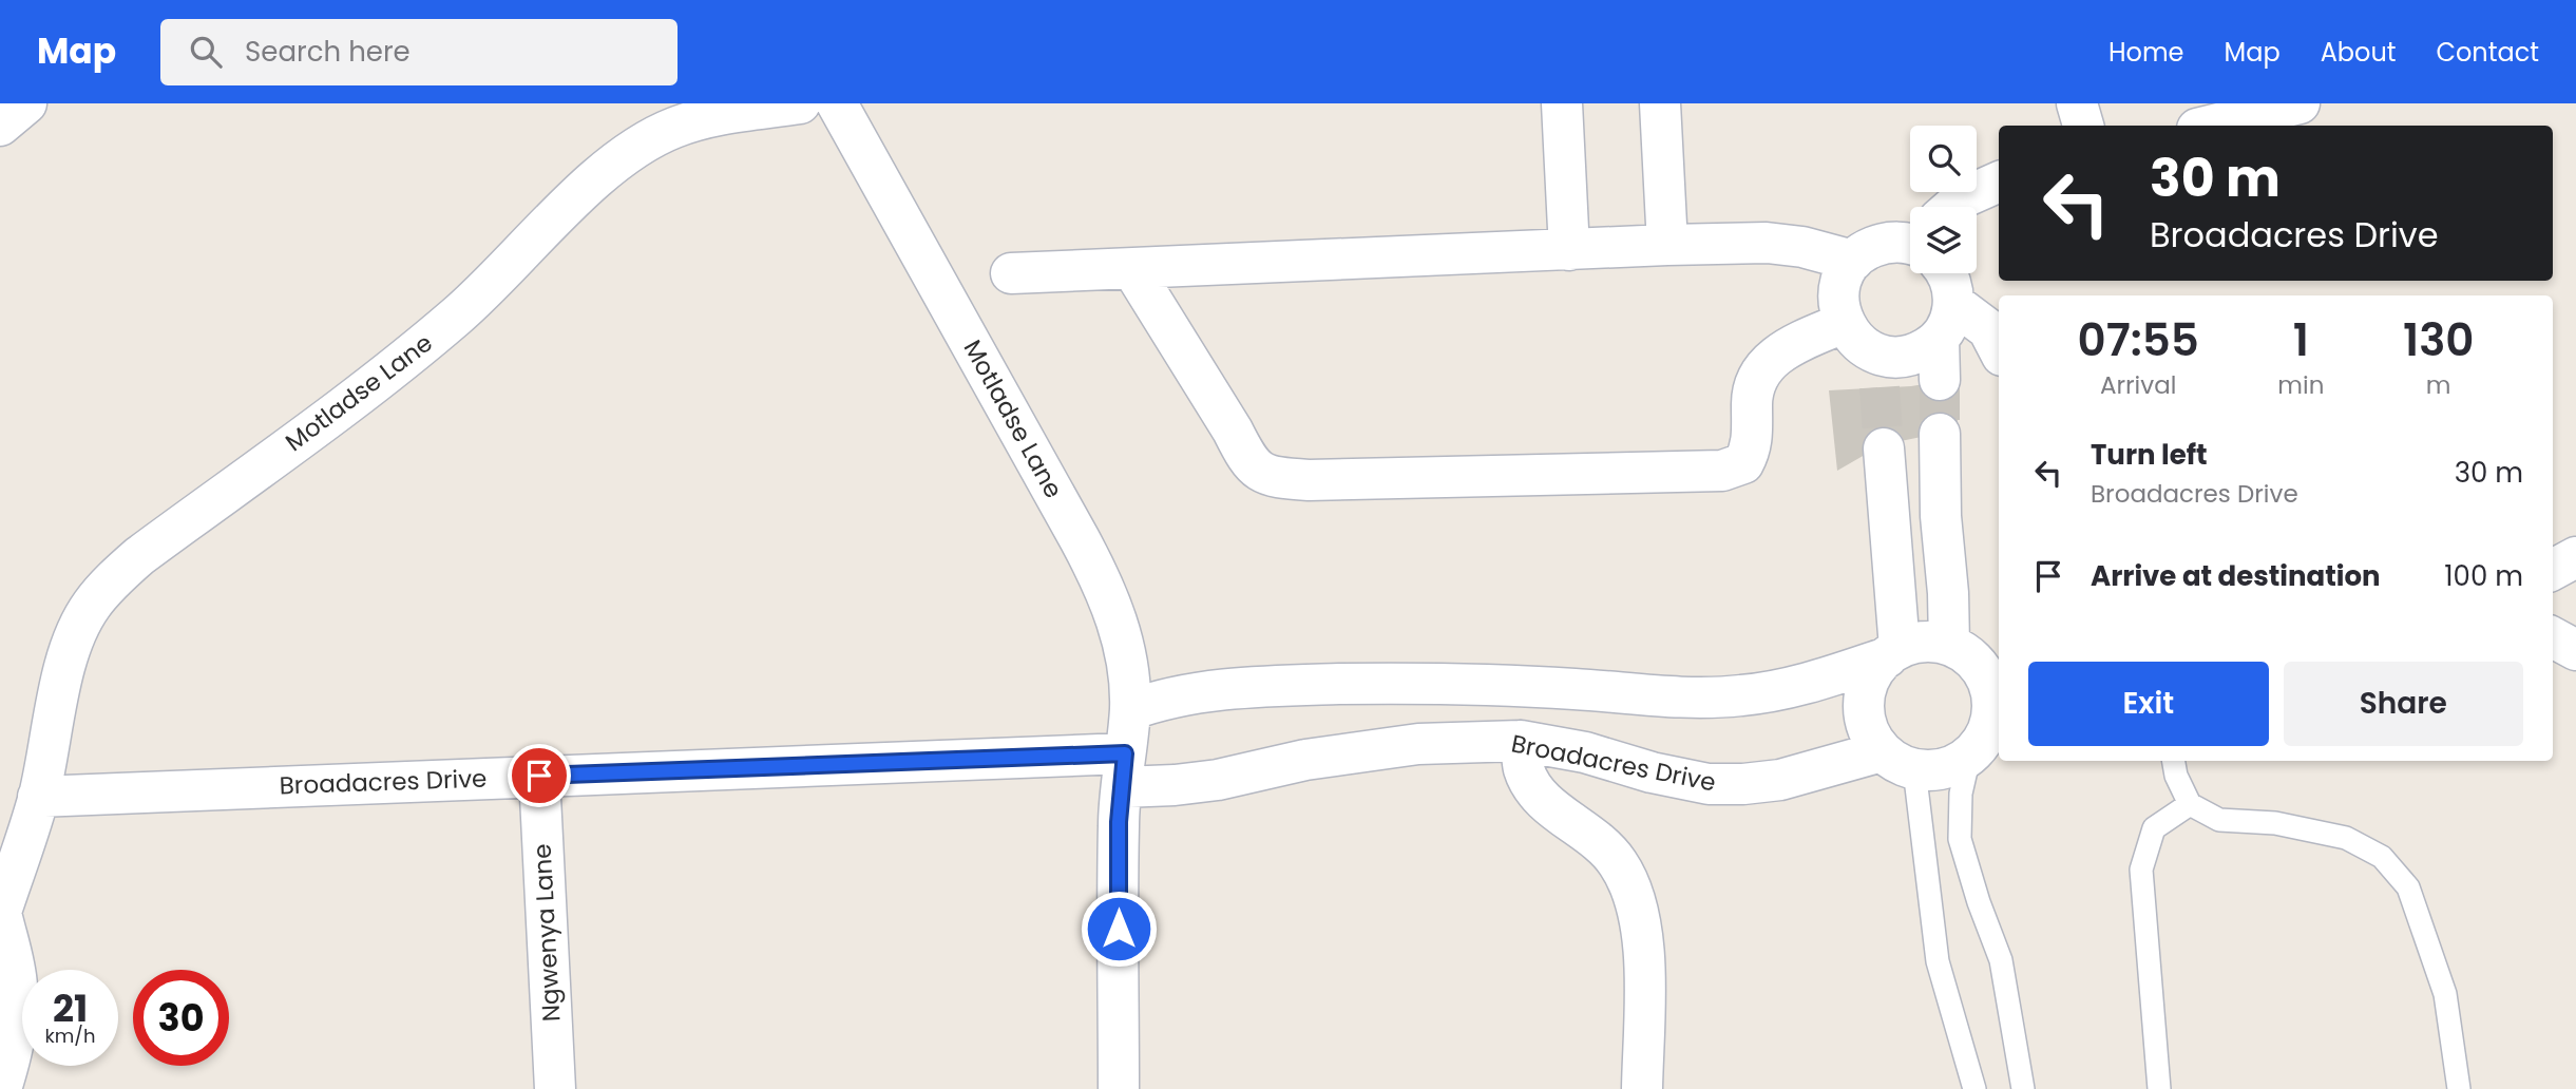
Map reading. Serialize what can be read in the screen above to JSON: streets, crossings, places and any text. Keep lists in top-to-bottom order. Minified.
{"streets":{"street":["Motladse Lane","Broadacres Drive","Ngwenya Lane"]},"crossings":[["Motladse Lane","Broadacres Drive"],["Broadacres Drive","Ngwenya Lane"]],"page":{"header":"Map","search":"Search here","nav":["Home","Map","About","Contact"],"turn":["30 m","Broadacres Drive"],"eta":["07:55","Arrival","1","min","130","m"],"list":[{"name":"Turn left","note":"Broadacres Drive","value":"30 m"},{"name":"Arrive at destination","value":"100 m"}],"buttons":["Exit","Share"],"speed":"21 km/h","limit":"30"}}
